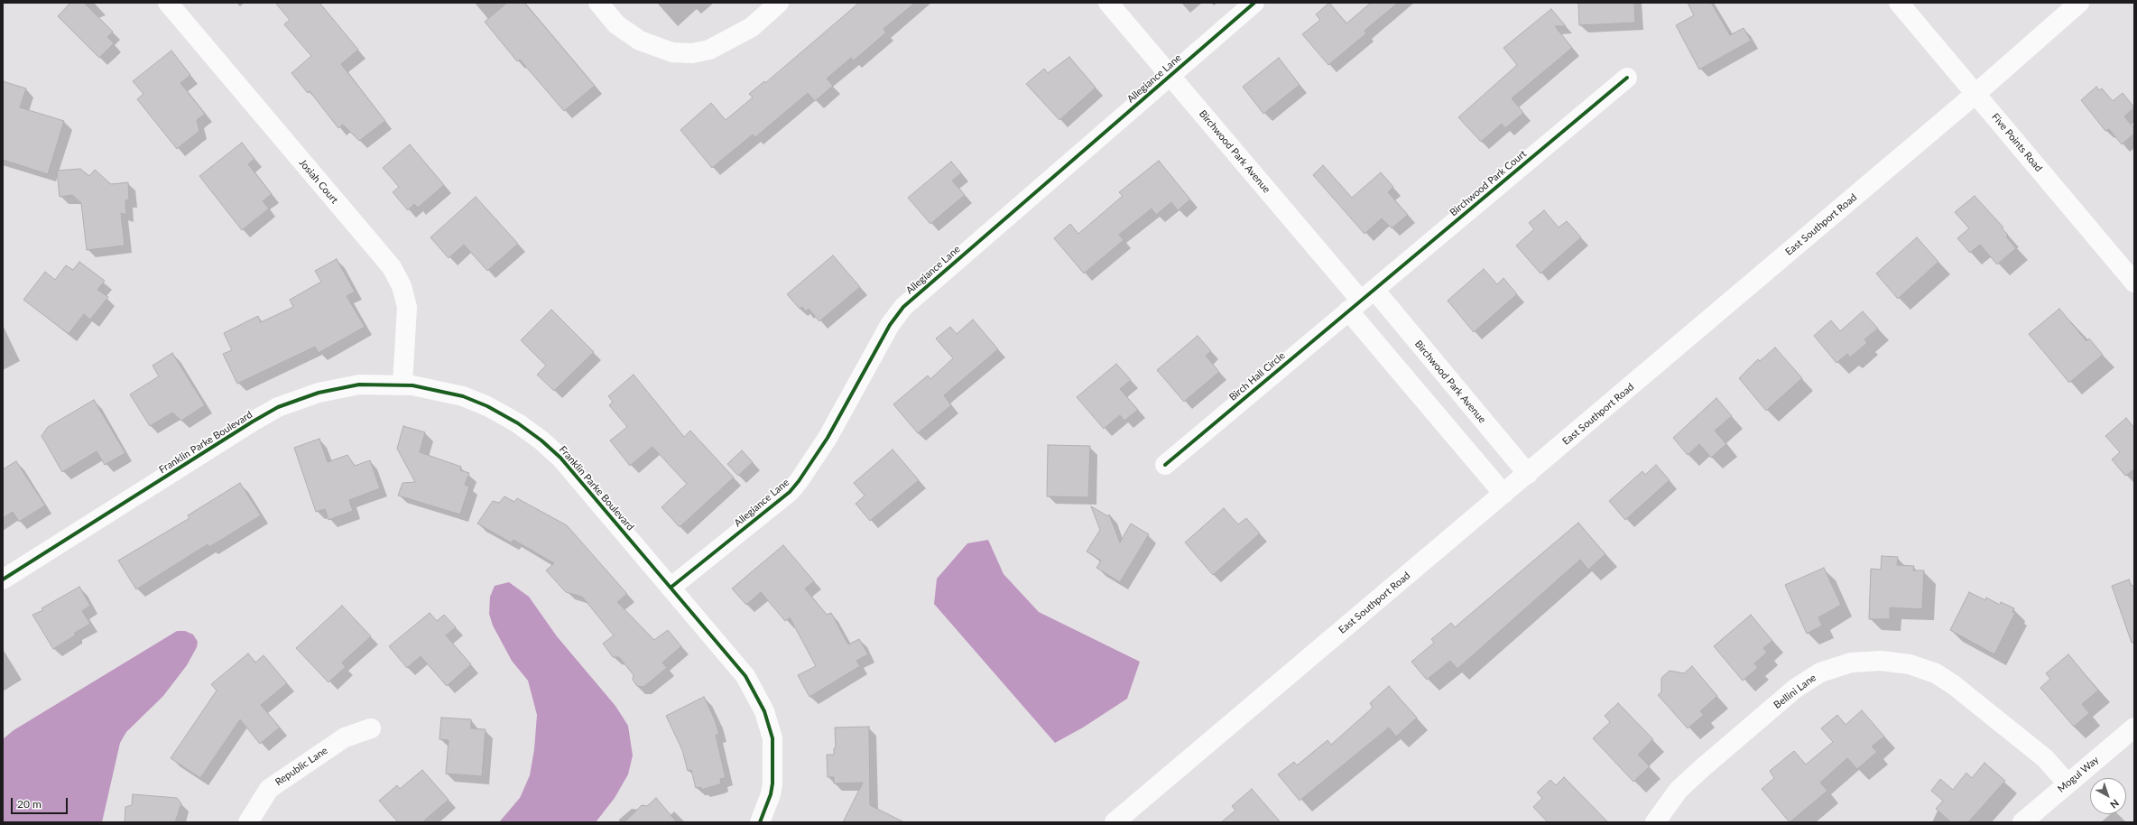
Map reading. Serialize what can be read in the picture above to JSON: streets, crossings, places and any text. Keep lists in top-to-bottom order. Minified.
{"streets":{"street":["Allegiance Lane","Five Points Road","Birchwood Park Avenue","Josiah Court","Birchwood Park Court","East Southport Road","Birch Hall Circle","Franklin Parke Boulevard","Bellini Lane","Republic Lane","Mogul Way"]},"crossings":[["Allegiance Lane","Birchwood Park Avenue"],["Allegiance Lane","Franklin Parke Boulevard"],["Five Points Road","East Southport Road"],["Birchwood Park Avenue","Birchwood Park Court"],["Birchwood Park Avenue","East Southport Road"],["Birchwood Park Avenue","Birch Hall Circle"],["Josiah Court","Franklin Parke Boulevard"],["Birchwood Park Court","Birch Hall Circle"],["Bellini Lane","Mogul Way"]],"scale_bar":"20 m","north":"bottom right"}
